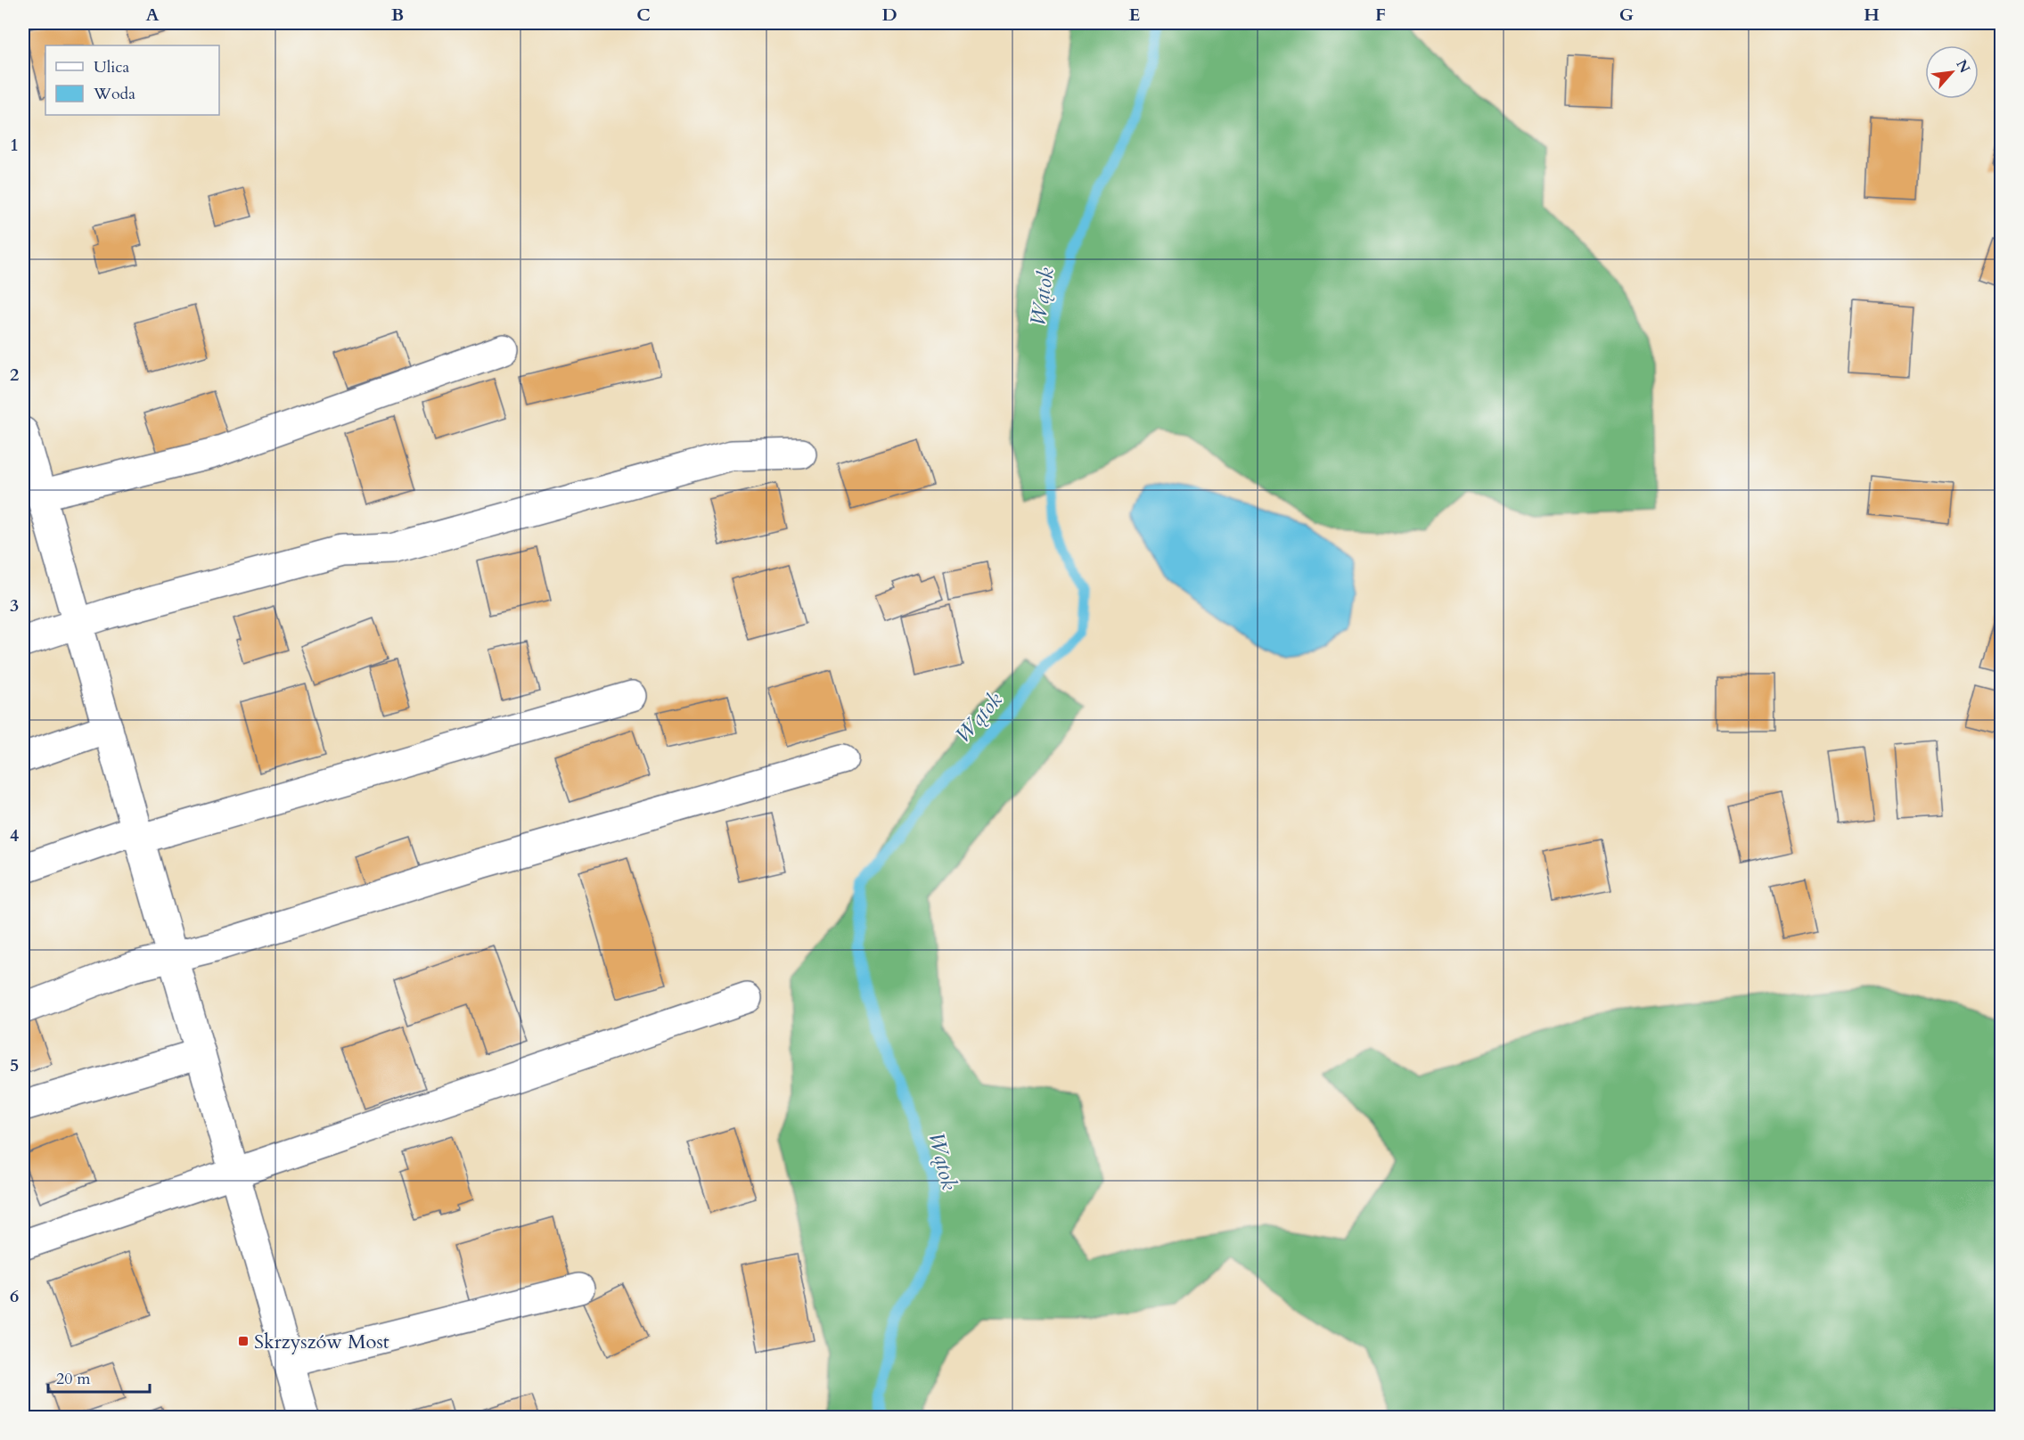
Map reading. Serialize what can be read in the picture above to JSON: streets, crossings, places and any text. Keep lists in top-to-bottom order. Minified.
{"water":["Wątok"],"places":{"transit":["Skrzyszów Most"]},"legend":["Ulica","Woda"],"scale_bar":"20 m","north":"top right","grid":{"columns":["A","B","C","D","E","F","G","H"],"rows":["1","2","3","4","5","6"]}}
